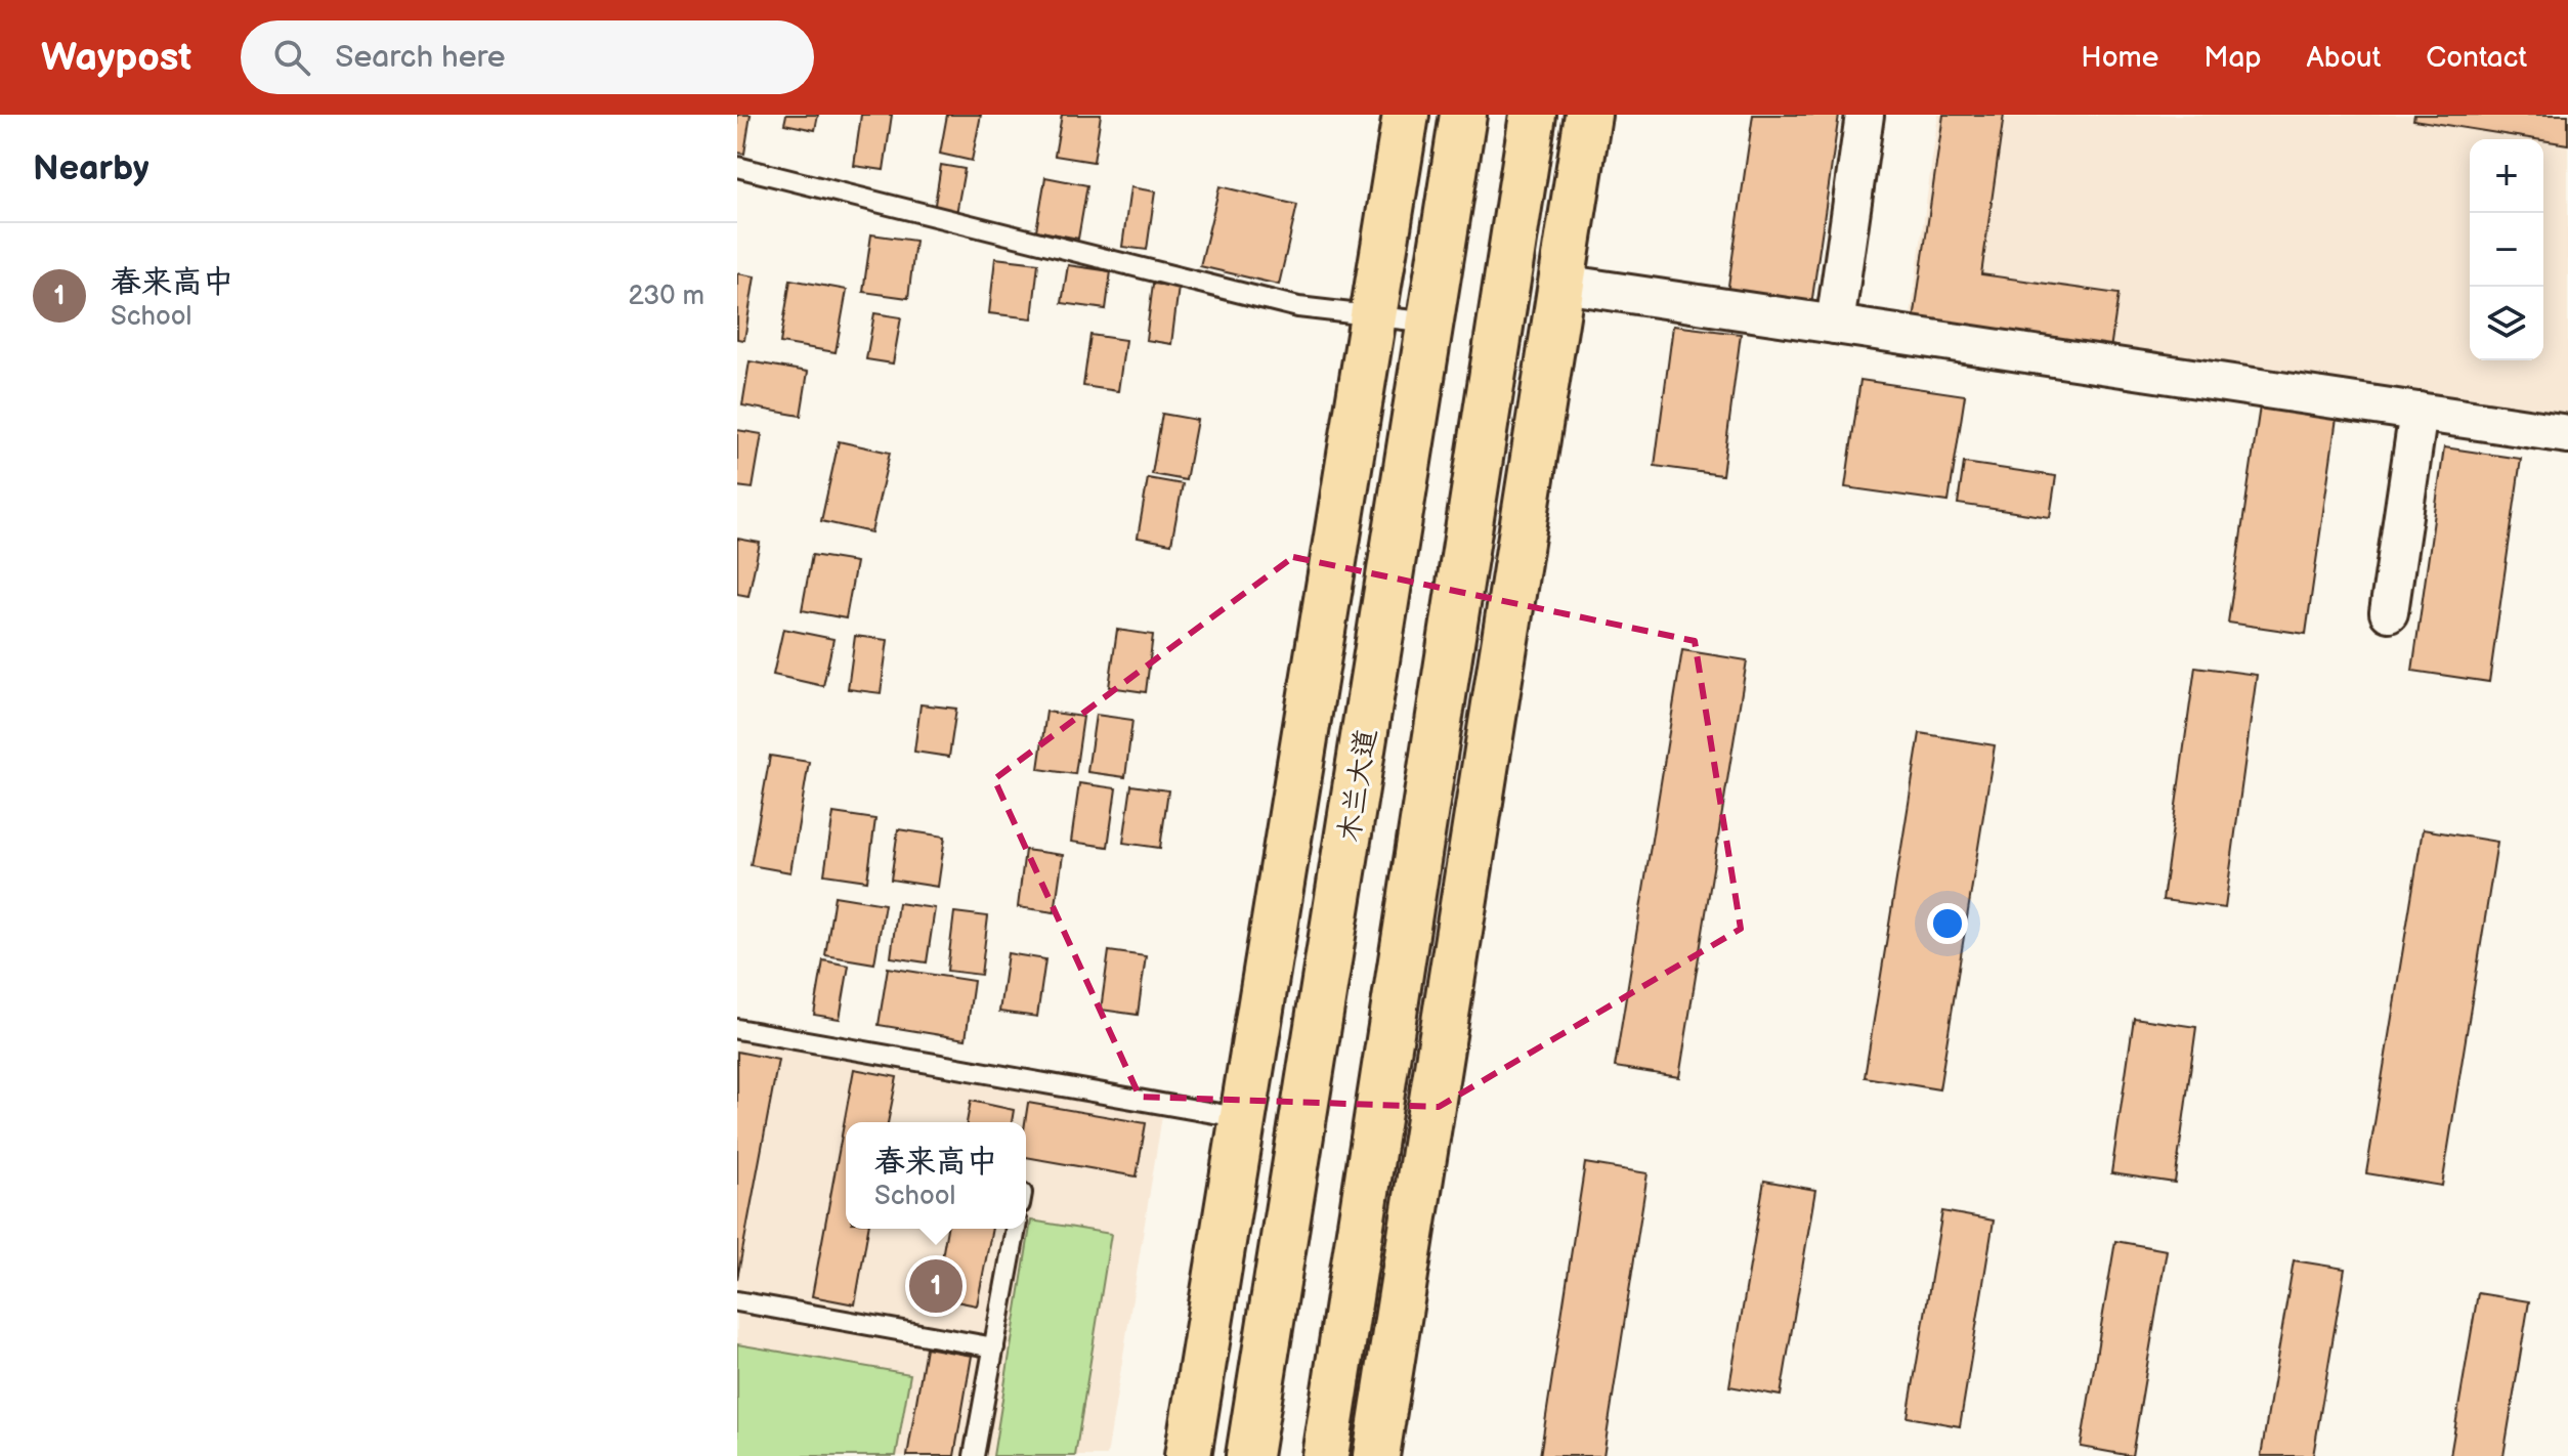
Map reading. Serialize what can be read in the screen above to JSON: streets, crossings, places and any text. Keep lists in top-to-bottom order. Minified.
{"streets":{"main road":["木兰大道"]},"page":{"header":"Waypost","search":"Search here","nav":["Home","Map","About","Contact"],"heading":"Nearby","map_buttons":["+","−"],"list":[{"mark":"1","name":"春来高中","note":"School","value":"230 m"}],"popup":["春来高中","School"],"pins":"1"}}
